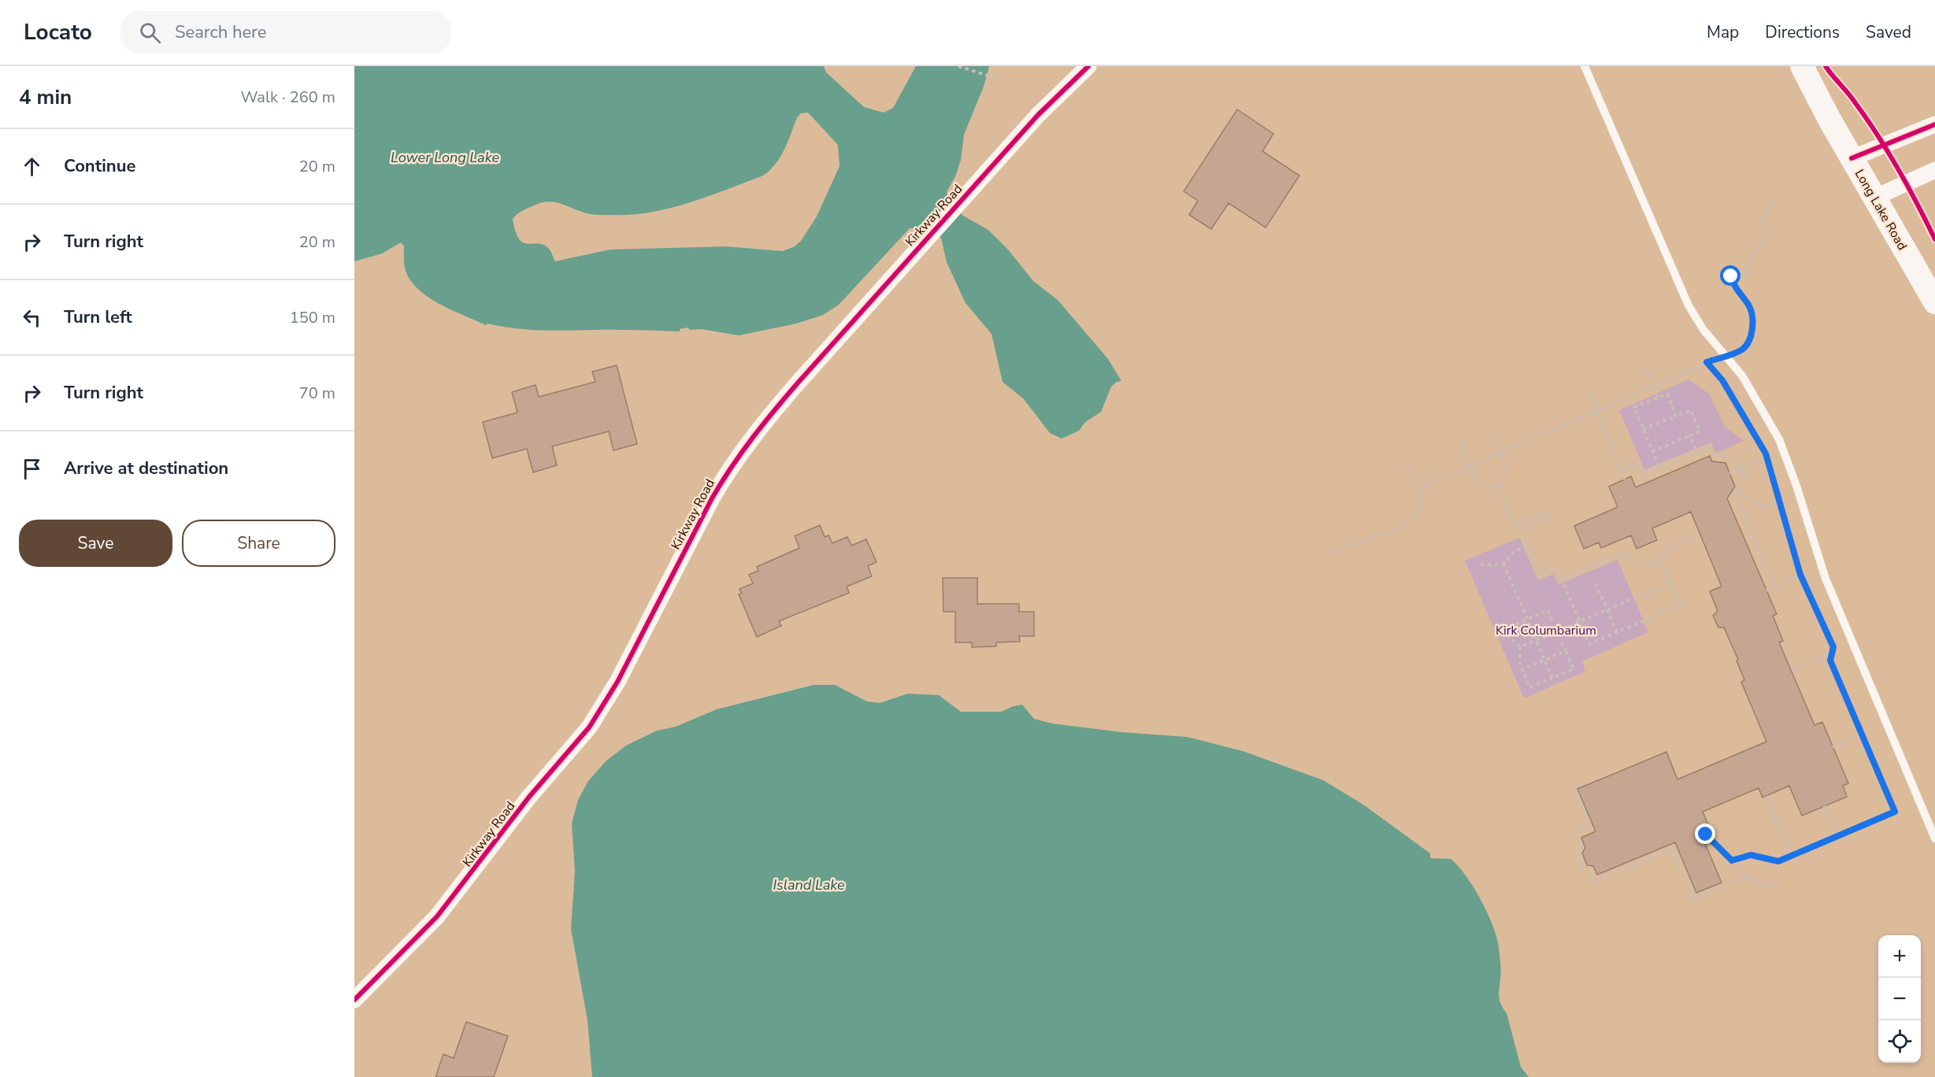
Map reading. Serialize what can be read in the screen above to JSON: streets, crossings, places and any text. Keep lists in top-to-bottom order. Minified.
{"streets":{"main road":["Long Lake Road"],"street":["Kirkway Road"]},"water":["Lower Long Lake","Island Lake"],"parks":["Kirk Columbarium"],"page":{"header":"Locato","search":"Search here","nav":["Map","Directions","Saved"],"heading":["4 min","Walk · 260 m"],"list":[["Continue","20 m"],["Turn right","20 m"],["Turn left","150 m"],["Turn right","70 m"],"Arrive at destination"],"buttons":["Save","Share"],"map_buttons":["+","−"]}}
